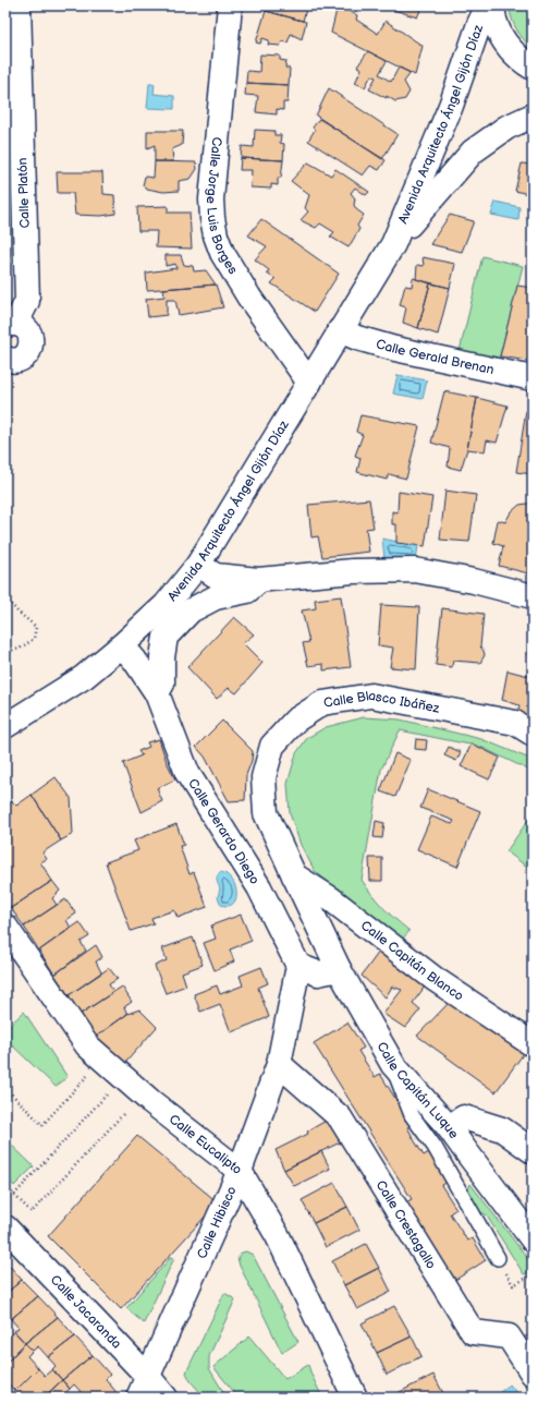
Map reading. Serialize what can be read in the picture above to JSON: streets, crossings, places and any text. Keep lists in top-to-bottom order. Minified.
{"streets":{"street":["Avenida Arquitecto Ángel Gijón Díaz","Calle Platón","Calle Jorge Luis Borges","Calle Gerald Brenan","Calle Blasco Ibáñez","Calle Gerardo Diego","Calle Capitán Blanco","Calle Capitán Luque","Calle Eucalipto","Calle Hibisco","Calle Crestagallo","Calle Jacaranda"]},"crossings":[["Avenida Arquitecto Ángel Gijón Díaz","Calle Jorge Luis Borges"],["Avenida Arquitecto Ángel Gijón Díaz","Calle Gerald Brenan"],["Avenida Arquitecto Ángel Gijón Díaz","Calle Gerardo Diego"],["Calle Blasco Ibáñez","Calle Capitán Blanco"],["Calle Blasco Ibáñez","Calle Capitán Luque"],["Calle Gerardo Diego","Calle Hibisco"],["Calle Eucalipto","Calle Hibisco"],["Calle Hibisco","Calle Crestagallo"],["Calle Hibisco","Calle Jacaranda"]]}
